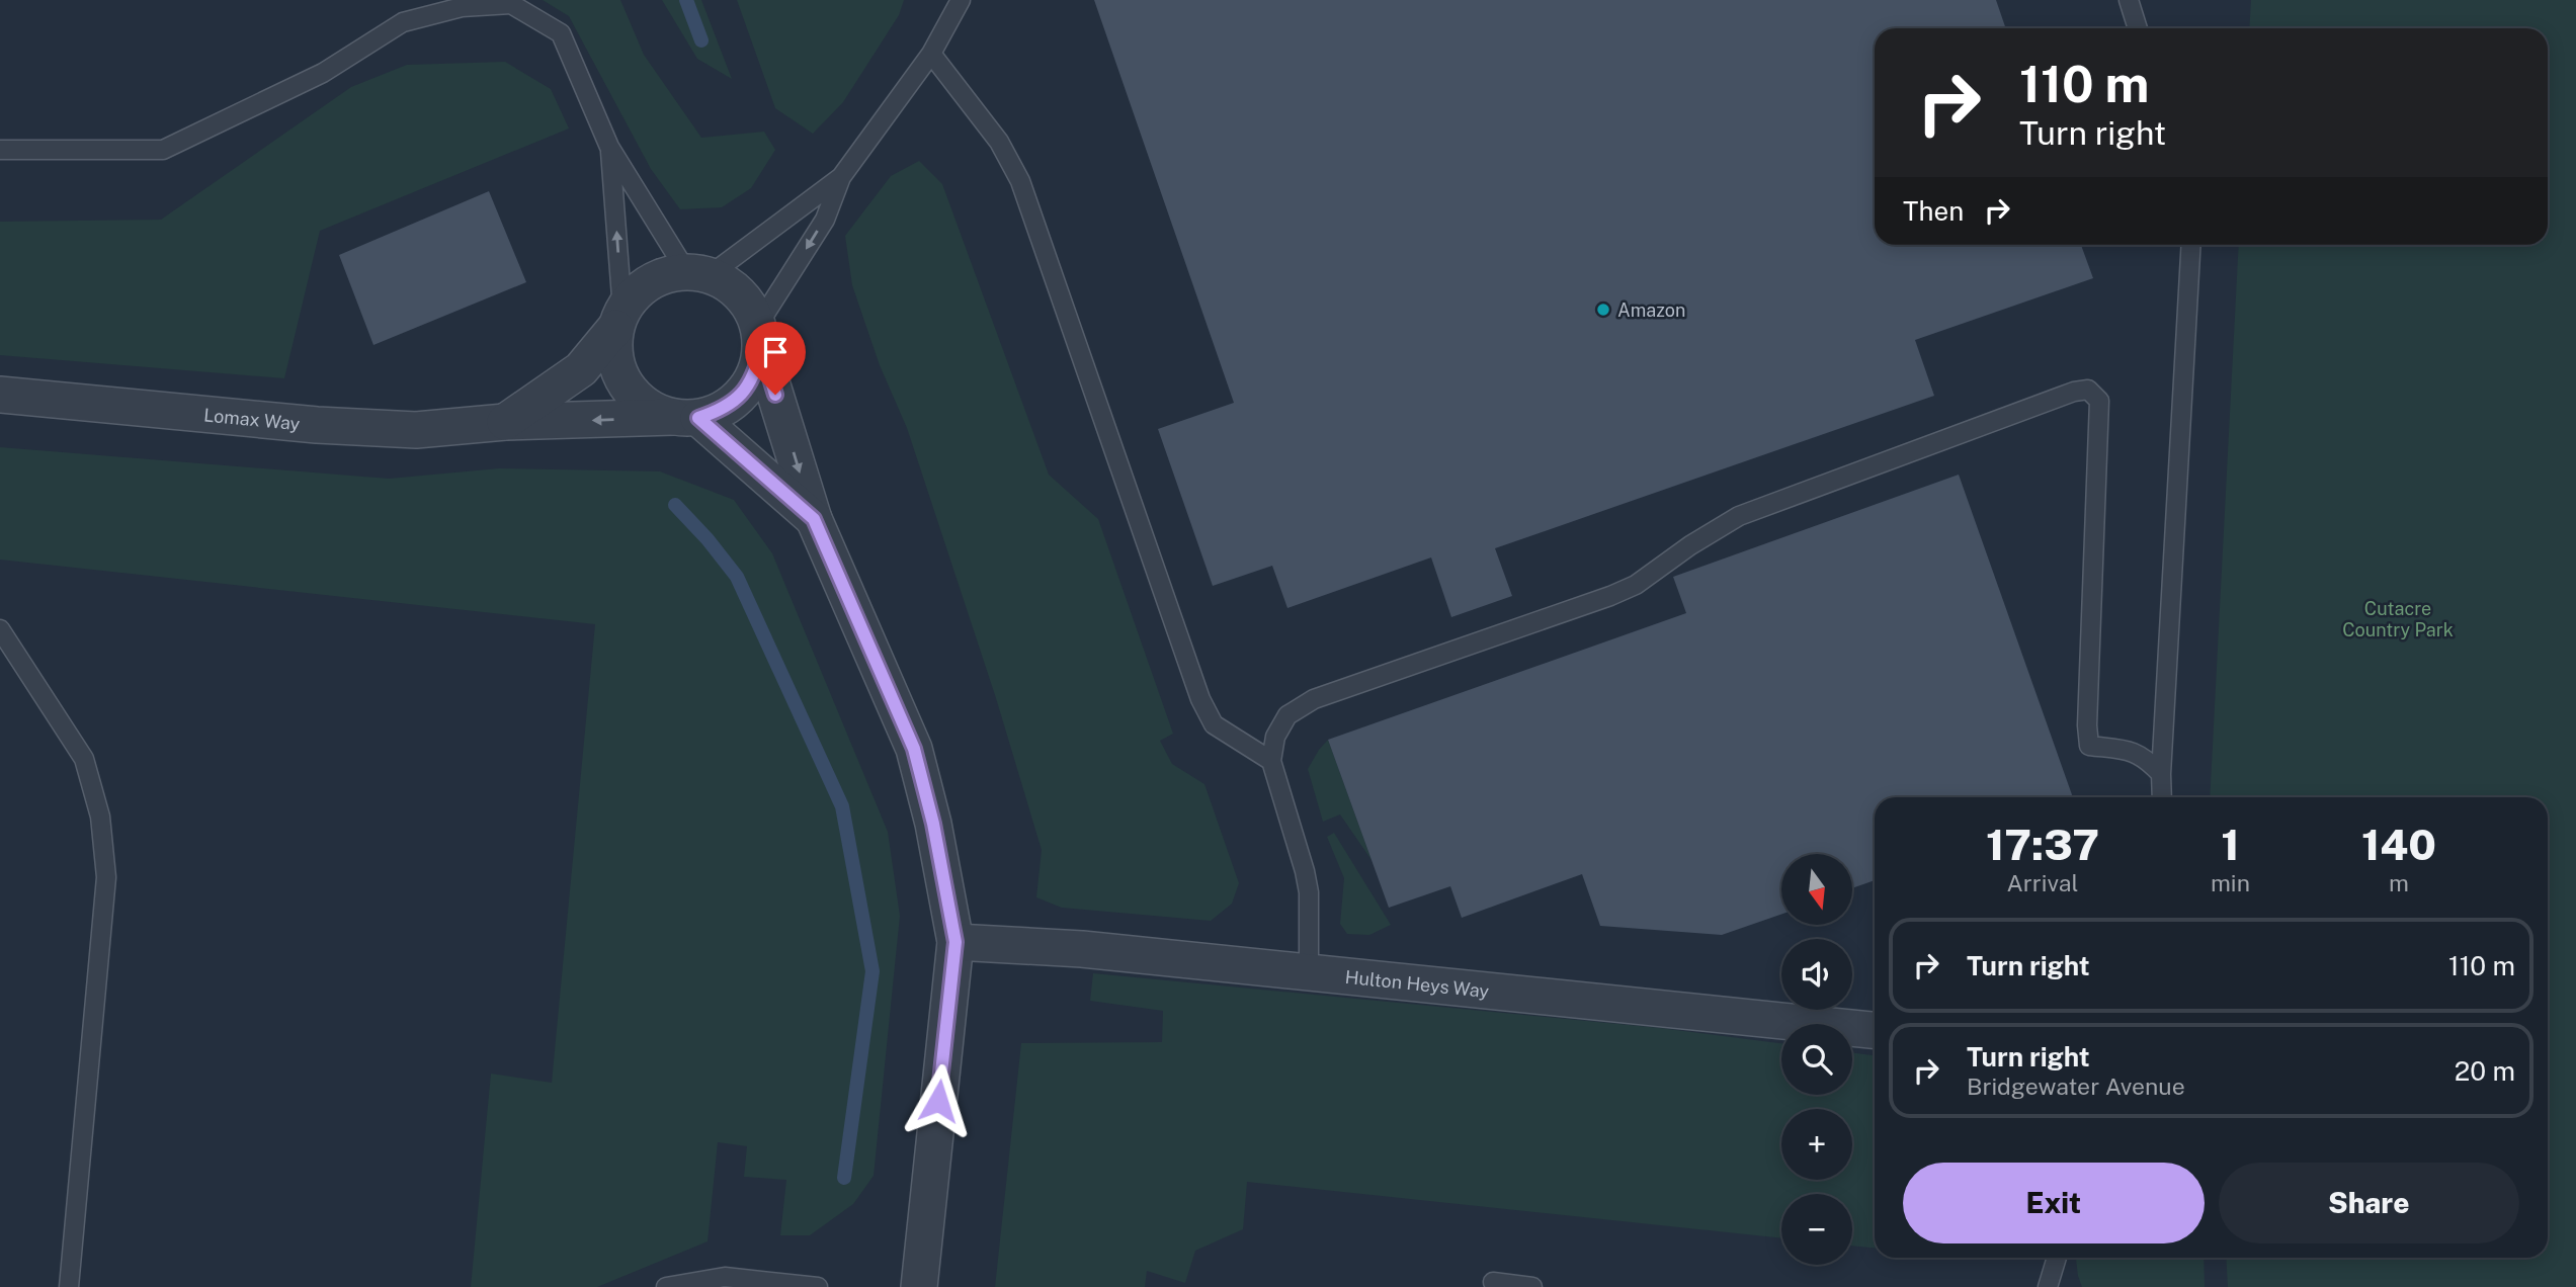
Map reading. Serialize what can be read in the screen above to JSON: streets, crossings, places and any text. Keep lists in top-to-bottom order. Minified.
{"streets":{"street":["Lomax Way","Hulton Heys Way"]},"parks":["Cutacre Country Park"],"places":["Amazon"],"north":"bottom","page":{"turn":["110 m","Turn right"],"then":"Then","eta":["17:37","Arrival","1","min","140","m"],"map_buttons":["+","−"],"list":[{"name":"Turn right","value":"110 m"},{"name":"Turn right","note":"Bridgewater Avenue","value":"20 m"}],"buttons":["Exit","Share"]}}
